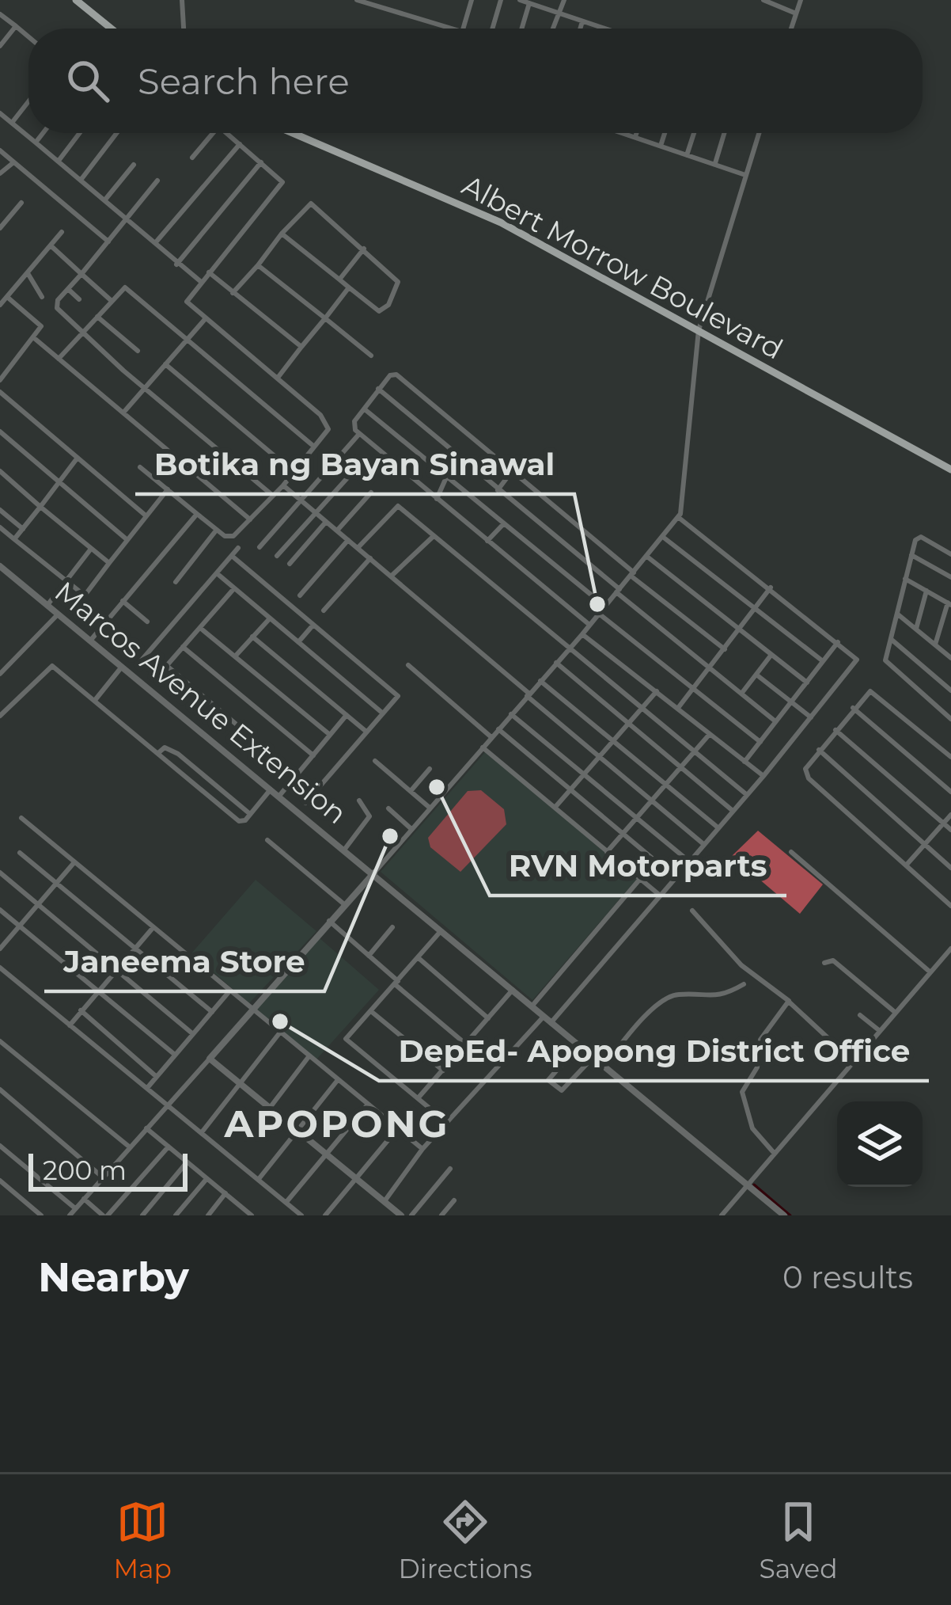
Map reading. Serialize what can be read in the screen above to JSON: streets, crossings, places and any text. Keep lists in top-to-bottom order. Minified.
{"streets":{"main road":["Albert Morrow Boulevard"],"street":["Marcos Avenue Extension"]},"districts":["APOPONG"],"places":["Botika ng Bayan Sinawal","RVN Motorparts","Janeema Store","DepEd- Apopong District Office"],"scale_bar":"200 m","page":{"search":"Search here","scale":"200 m","heading":["Nearby","0 results"],"nav":["Map","Directions","Saved"]}}
